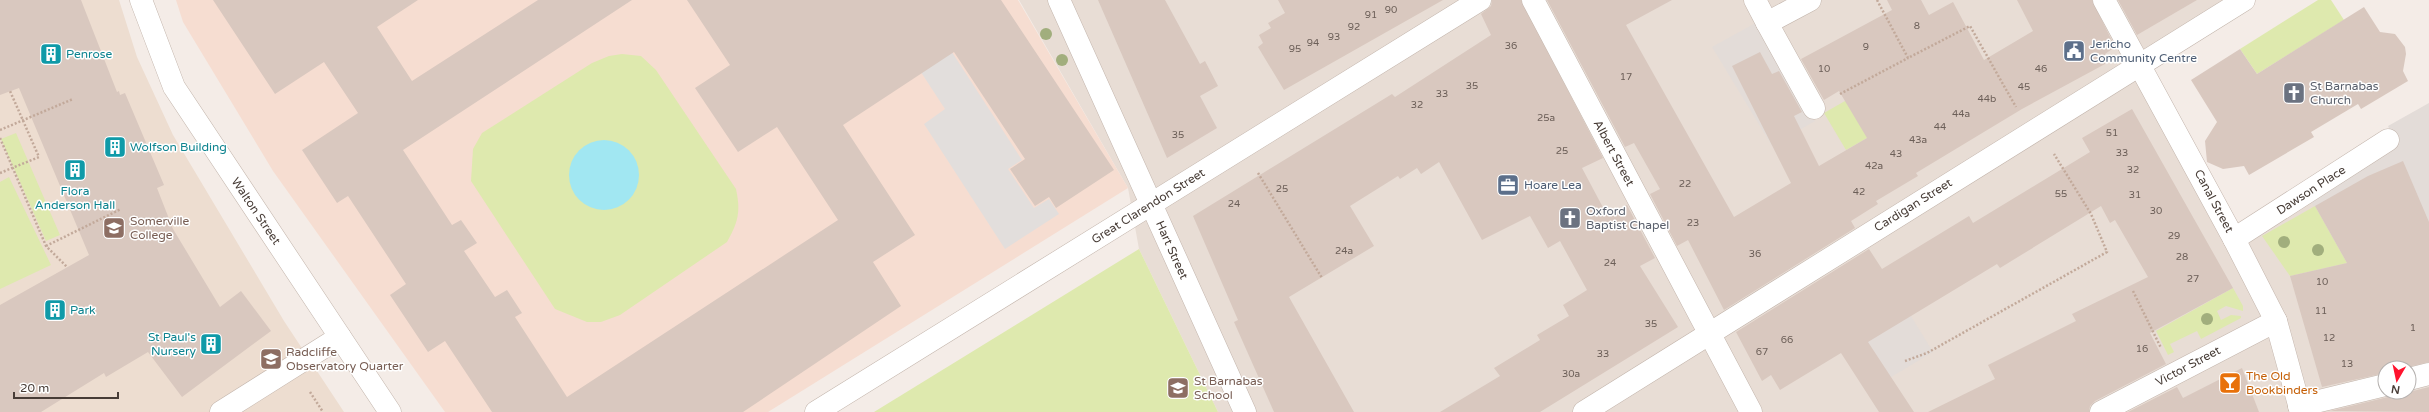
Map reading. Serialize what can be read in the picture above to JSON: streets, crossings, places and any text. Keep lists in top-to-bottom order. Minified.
{"streets":{"street":["Albert Street","Dawson Place","Canal Street","Cardigan Street","Great Clarendon Street","Walton Street","Hart Street","Victor Street"]},"crossings":[["Albert Street","Cardigan Street"],["Dawson Place","Canal Street"],["Canal Street","Cardigan Street"],["Canal Street","Victor Street"],["Great Clarendon Street","Hart Street"]],"places":{"public building":["Jericho Community Centre"],"building":["Penrose","Wolfson Building","Flora Anderson Hall","Park","St Paul's Nursery"],"church":["St Barnabas Church","Oxford Baptist Chapel"],"office":["Hoare Lea"],"school or university":["Somerville College","Radcliffe Observatory Quarter","St Barnabas School"],"bar":["The Old Bookbinders"]},"house_numbers":["90","91","8","92","93","94","36","9","95","10","46","17","35","45","33","44b","32","44a","25a","44","51","35","43a","25","33","43","42a","32","22","25","42","55","31","24","30","23","29","24a","36","28","24","27","10","11","35","1","12","66","16","67","33","13","30a"],"scale_bar":"20 m","north":"bottom"}
